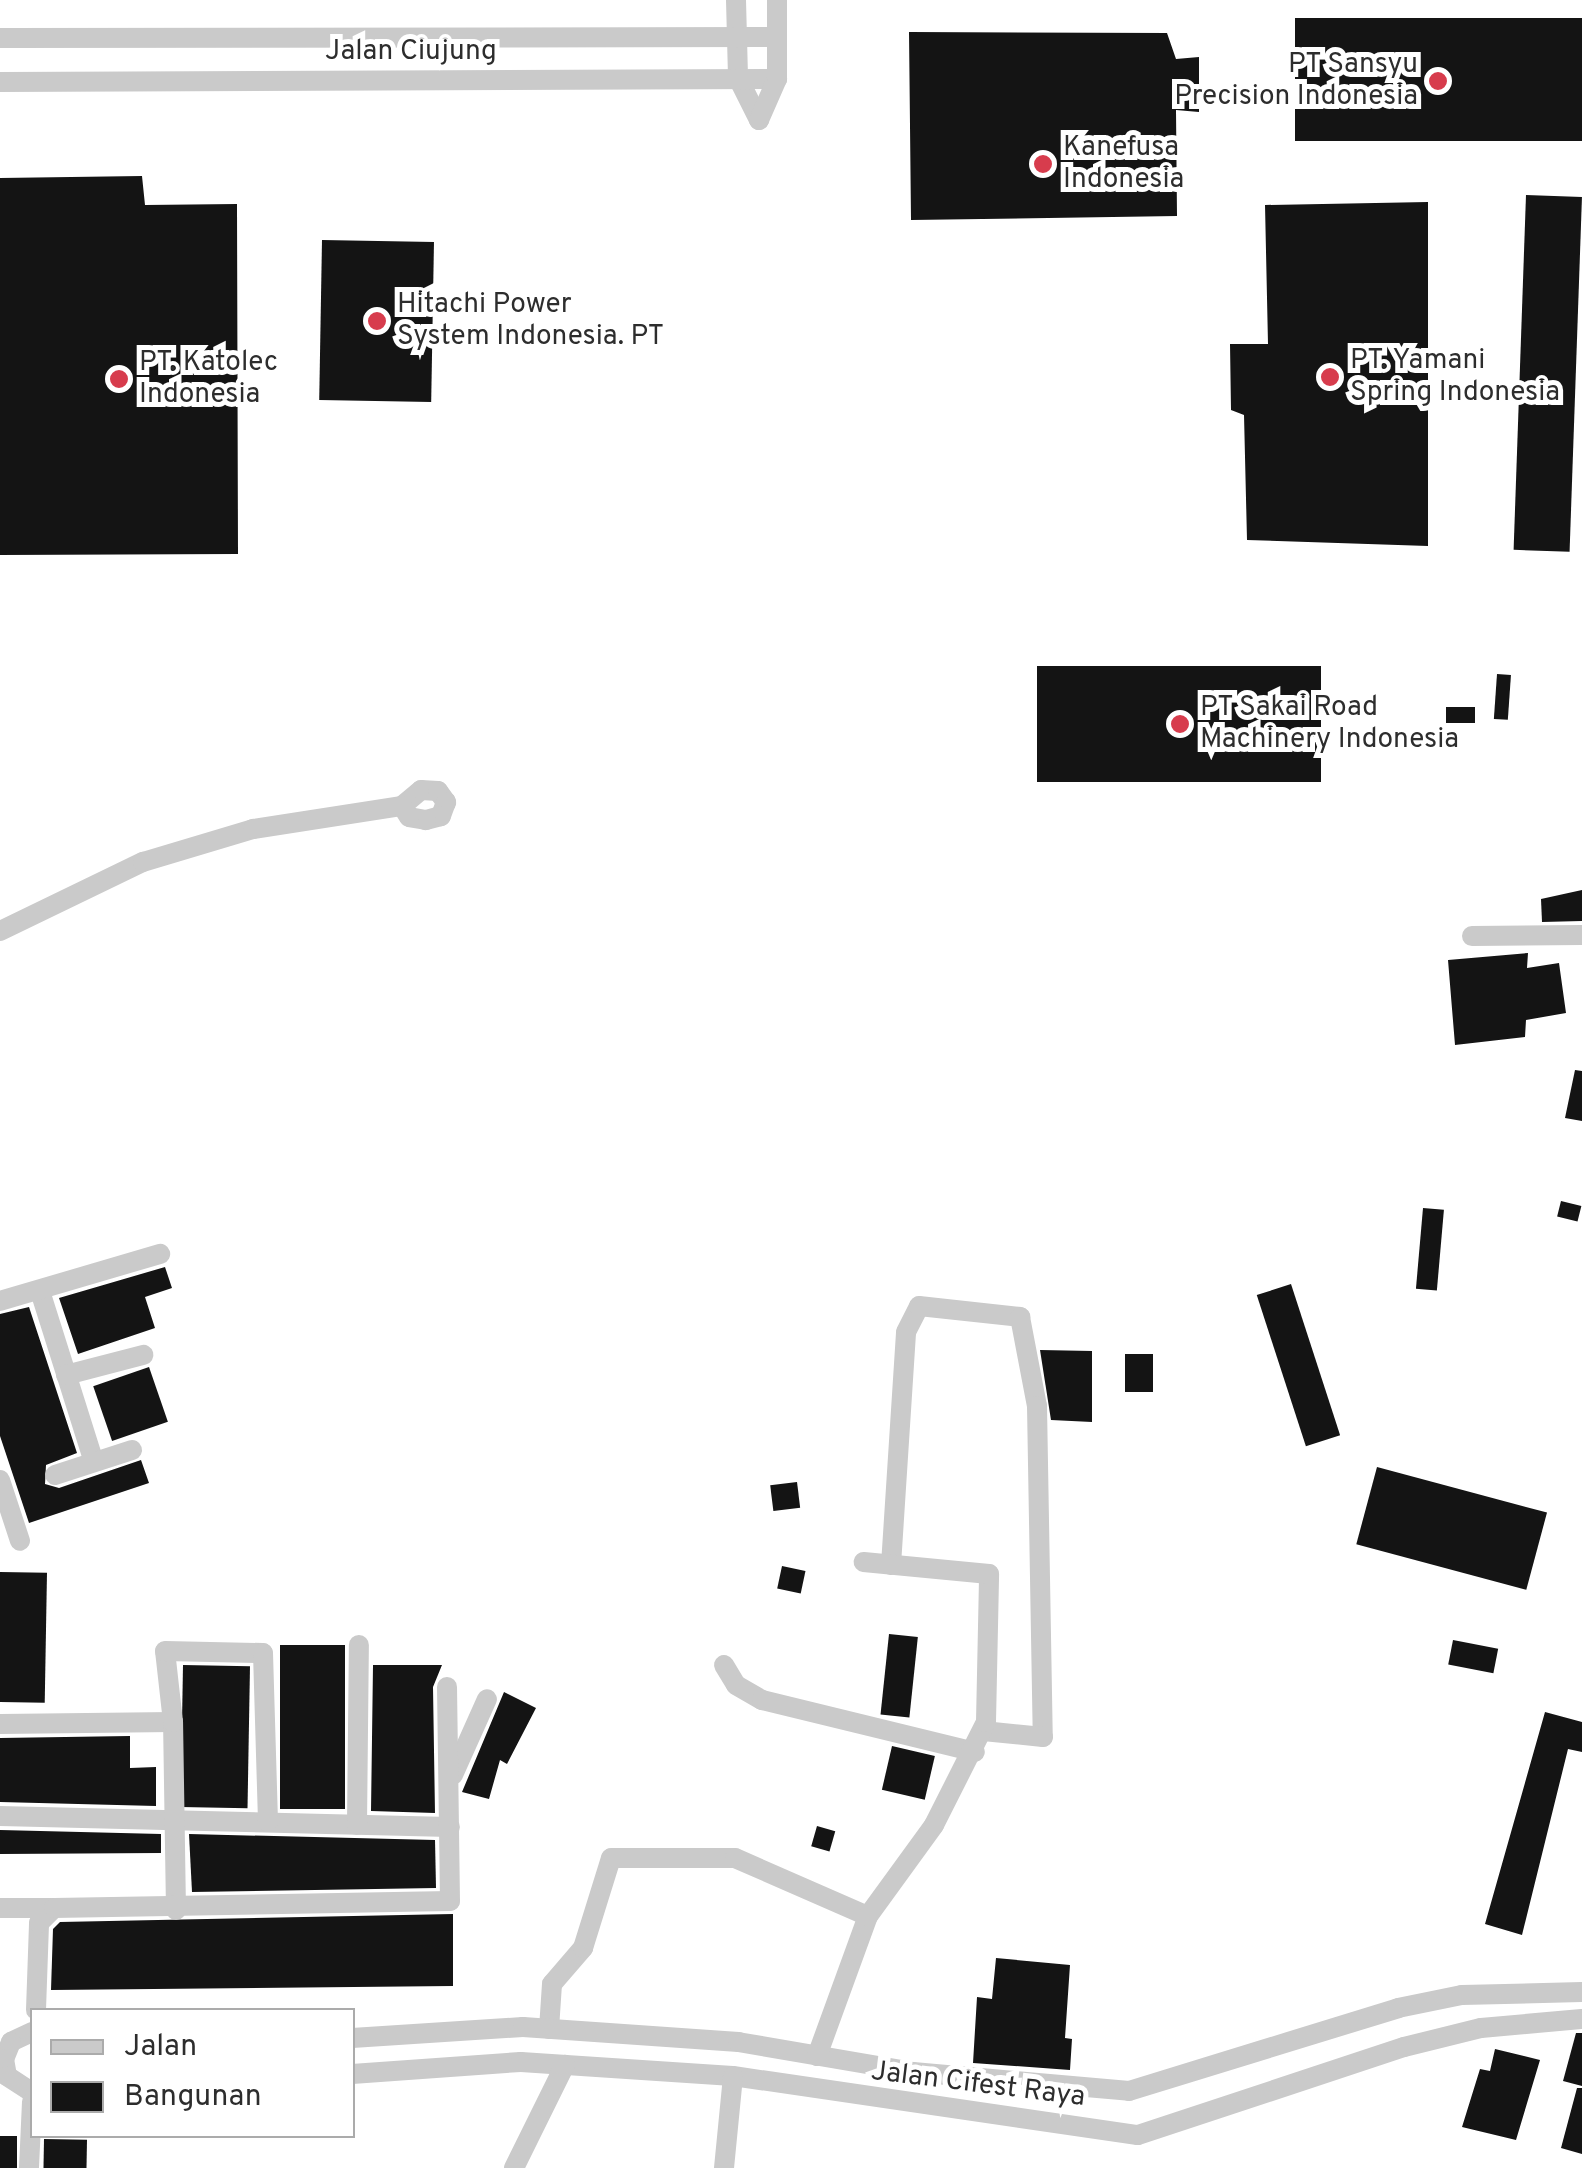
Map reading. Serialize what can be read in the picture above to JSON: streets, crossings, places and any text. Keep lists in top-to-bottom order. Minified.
{"streets":{"street":["Jalan Ciujung","Jalan Cifest Raya"]},"places":["PT Sansyu Precision Indonesia","Kanefusa Indonesia","Hitachi Power System Indonesia. PT","PT. Yamani Spring Indonesia","PT. Katolec Indonesia","PT Sakai Road Machinery Indonesia"],"legend":["Jalan","Bangunan"]}
